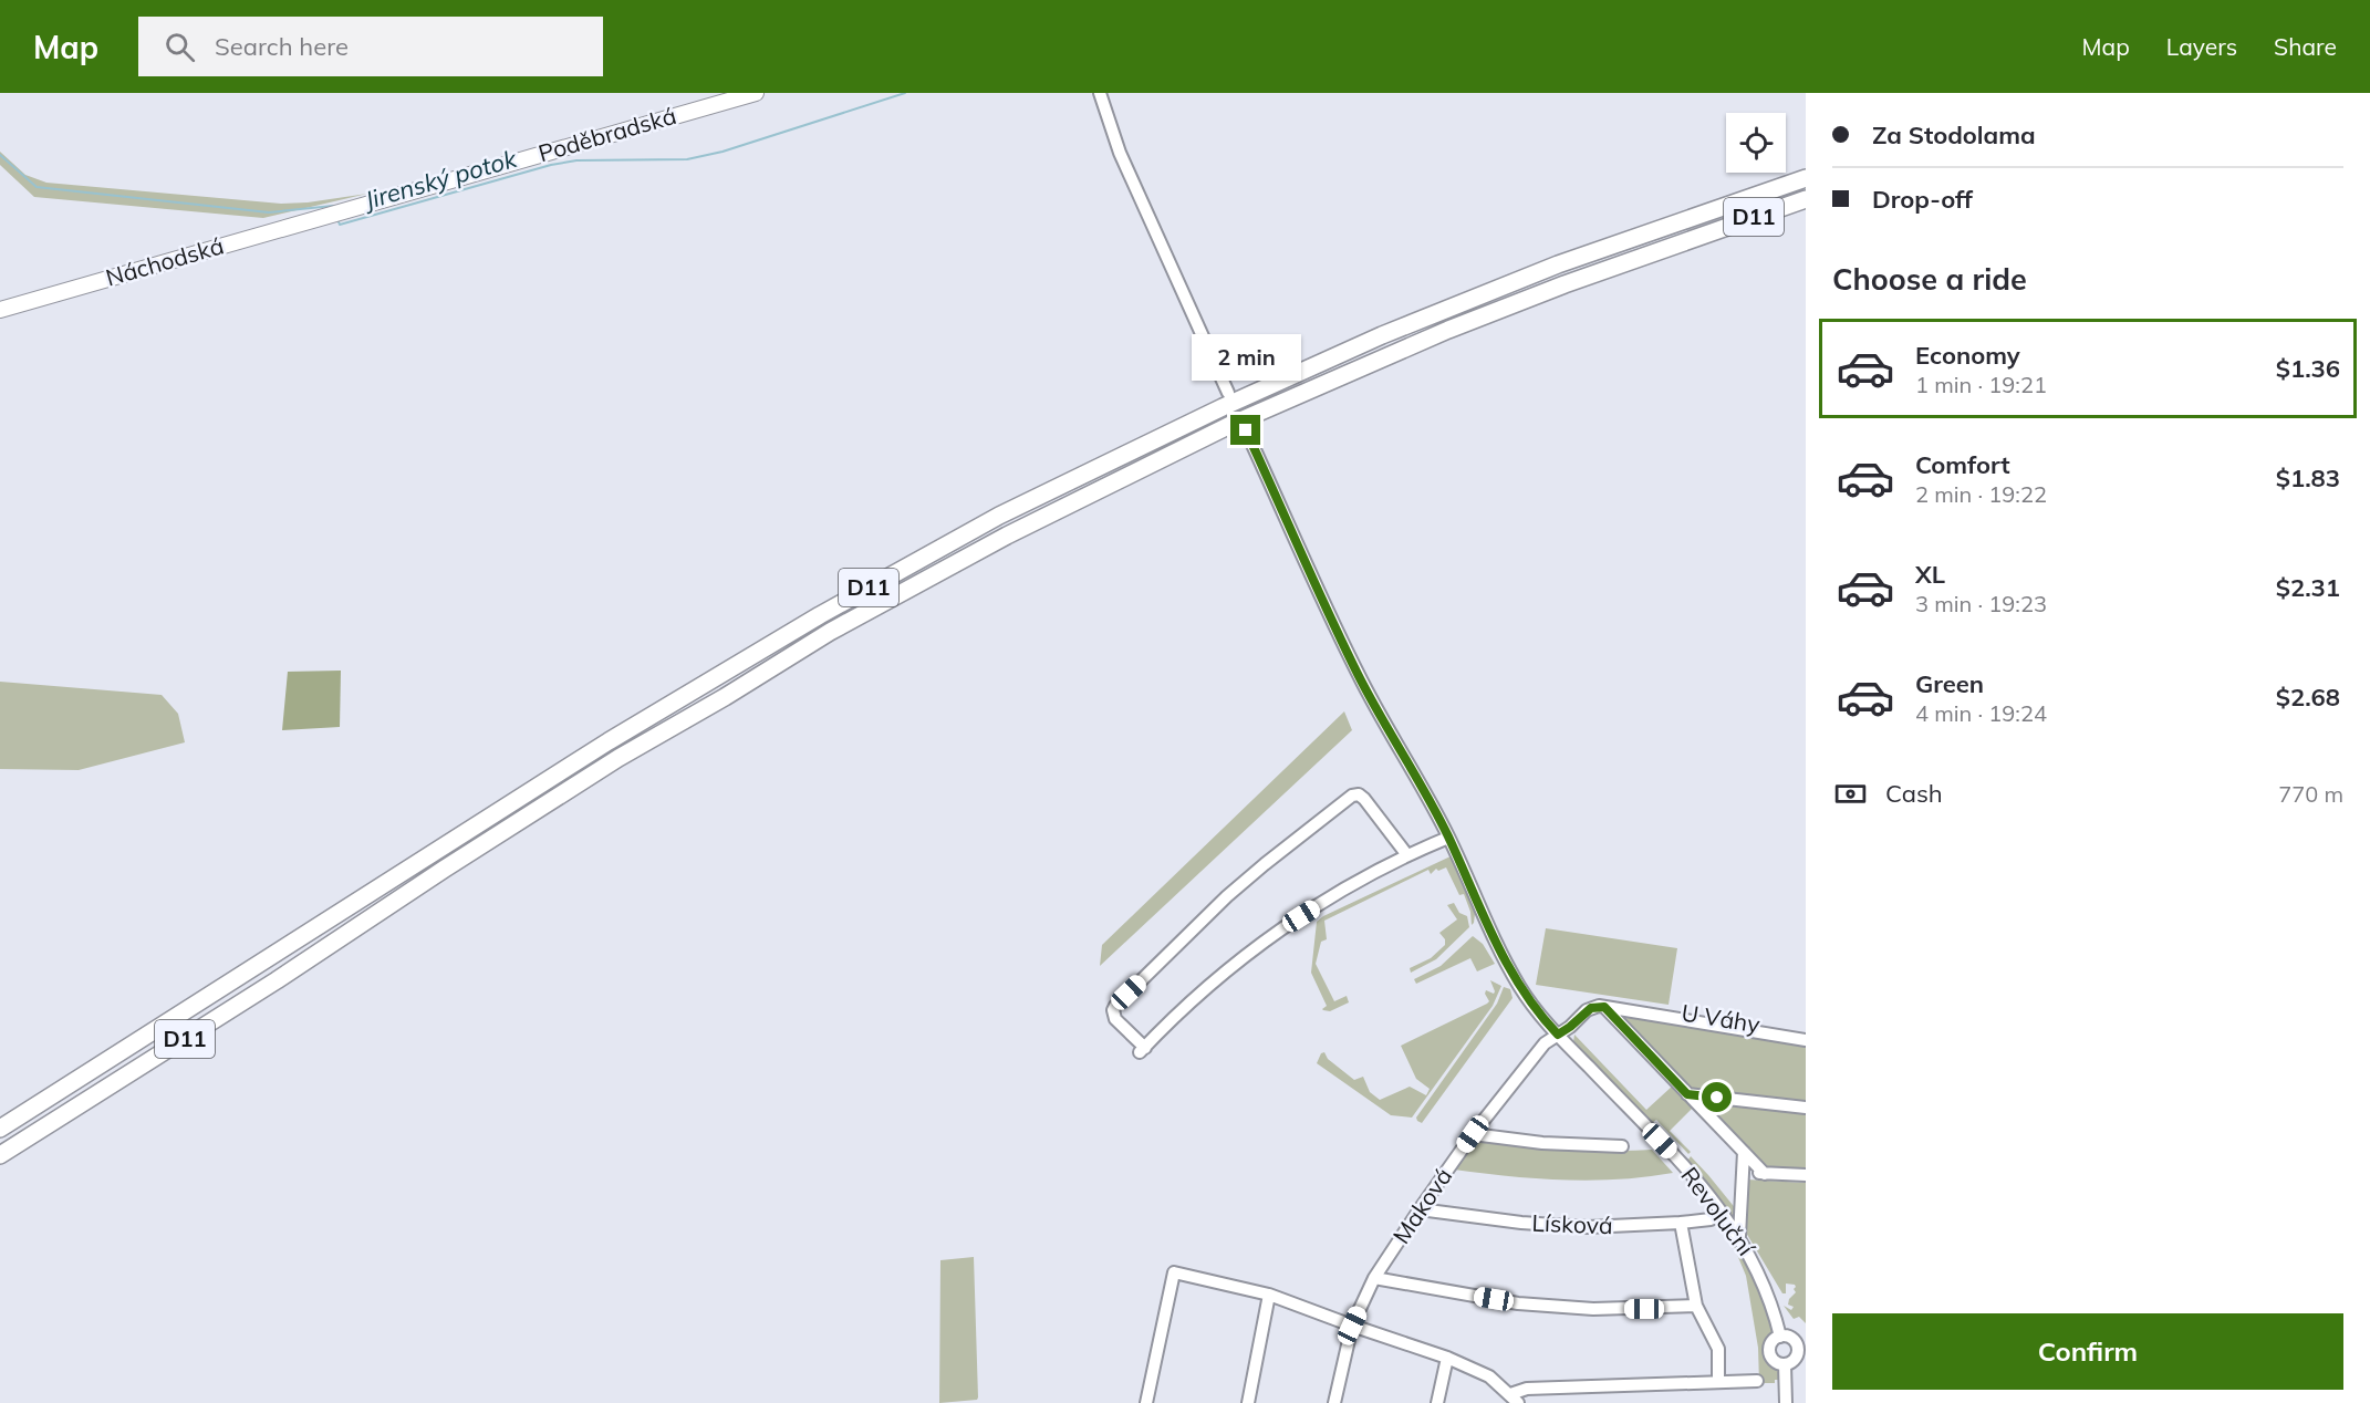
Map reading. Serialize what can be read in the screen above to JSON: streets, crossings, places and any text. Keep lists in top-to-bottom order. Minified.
{"streets":{"highway":["D11"],"main road":["Poděbradská","Náchodská"],"street":["U Váhy","Maková","Revoluční","Lísková"]},"crossings":[["Poděbradská","Náchodská"],["Maková","Revoluční"],["Maková","Lísková"],["Revoluční","Lísková"]],"water":["Jirenský potok"],"page":{"header":"Map","search":"Search here","nav":["Map","Layers","Share"],"banner":["Za Stodolama","Drop-off"],"heading":"Choose a ride","list":[{"name":"Economy","note":"1 min · 19:21","value":"$1.36"},{"name":"Comfort","note":"2 min · 19:22","value":"$1.83"},{"name":"XL","note":"3 min · 19:23","value":"$2.31"},{"name":"Green","note":"4 min · 19:24","value":"$2.68"}],"bubble":"2 min","pay":["Cash","770 m"],"buttons":"Confirm"}}
